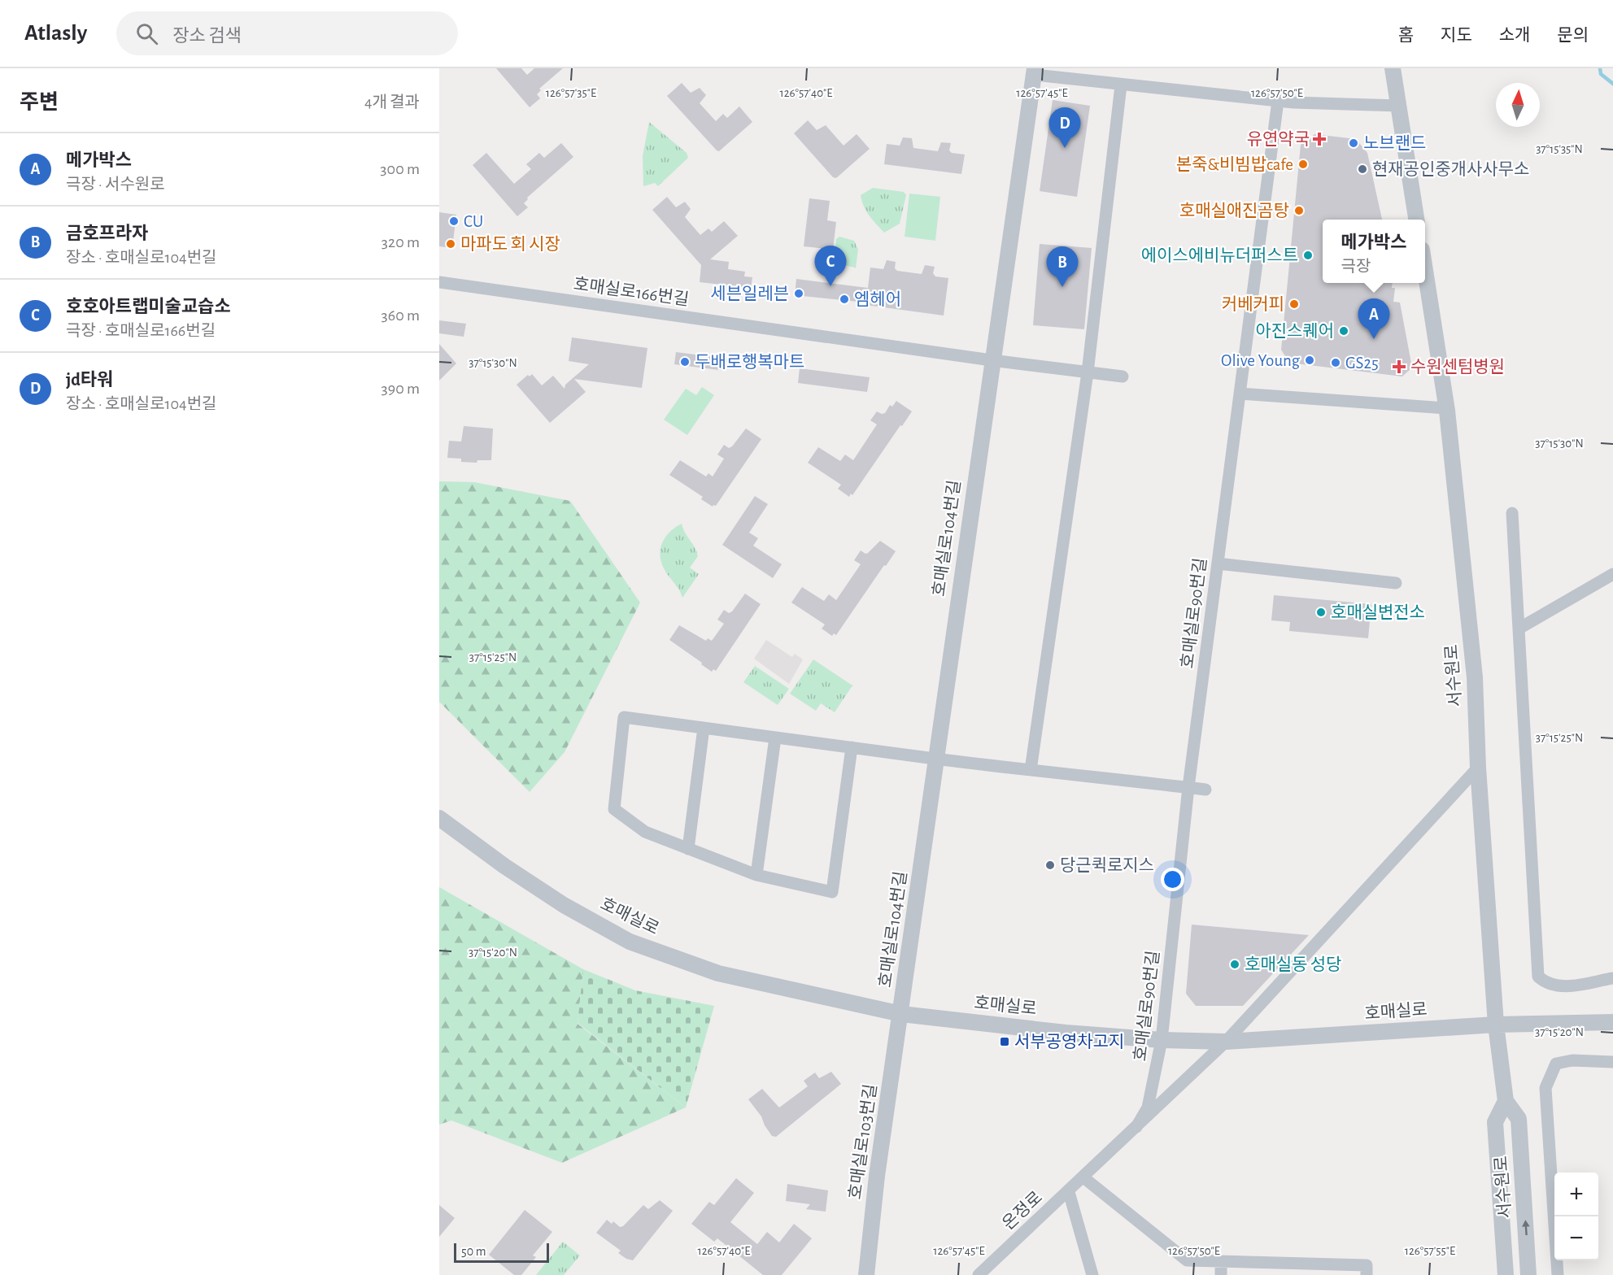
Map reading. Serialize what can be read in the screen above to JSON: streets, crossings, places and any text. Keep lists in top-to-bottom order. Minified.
{"streets":{"street":["호매실로166번길","호매실로104번길","호매실로90번길","서수원로","호매실로","호매실로103번길","온정로"]},"crossings":[["호매실로166번길","호매실로104번길"],["호매실로104번길","호매실로"],["호매실로104번길","호매실로103번길"],["호매실로90번길","호매실로"],["호매실로90번길","온정로"],["서수원로","호매실로"],["서수원로","온정로"],["호매실로","호매실로103번길"],["호매실로","온정로"]],"places":{"health":["유연약국","수원센텀병원"],"other":["노브랜드","본죽&비빔밥cafe","현재공인중개사사무소","호매실애진곰탕","CU","마파도 회 시장","에이스에비뉴더퍼스트","세븐일레븐","엠헤어","커베커피","아진스퀘어","Olive Young","두배로행복마트","GS25","호매실변전소","당근퀵로지스","호매실동 성당"],"transit":["서부공영차고지"]},"scale_bar":"50 m","north":"top","page":{"header":"Atlasly","search":"장소 검색","nav":["홈","지도","소개","문의"],"heading":["주변","4개 결과"],"pins":["D","C","B","A"],"list":[{"mark":"A","name":"메가박스","note":"극장 · 서수원로","value":"300 m"},{"mark":"B","name":"금호프라자","note":"장소 · 호매실로104번길","value":"320 m"},{"mark":"C","name":"호호아트랩미술교습소","note":"극장 · 호매실로166번길","value":"360 m"},{"mark":"D","name":"jd타워","note":"장소 · 호매실로104번길","value":"390 m"}],"popup":["메가박스","극장"],"map_buttons":["+","−"],"scale":"50 m"},"coordinates":["126°57'35\"E","126°57'40\"E","126°57'45\"E","126°57'50\"E","37°15'35\"N","37°15'30\"N","37°15'25\"N","37°15'20\"N","126°57'55\"E"]}
